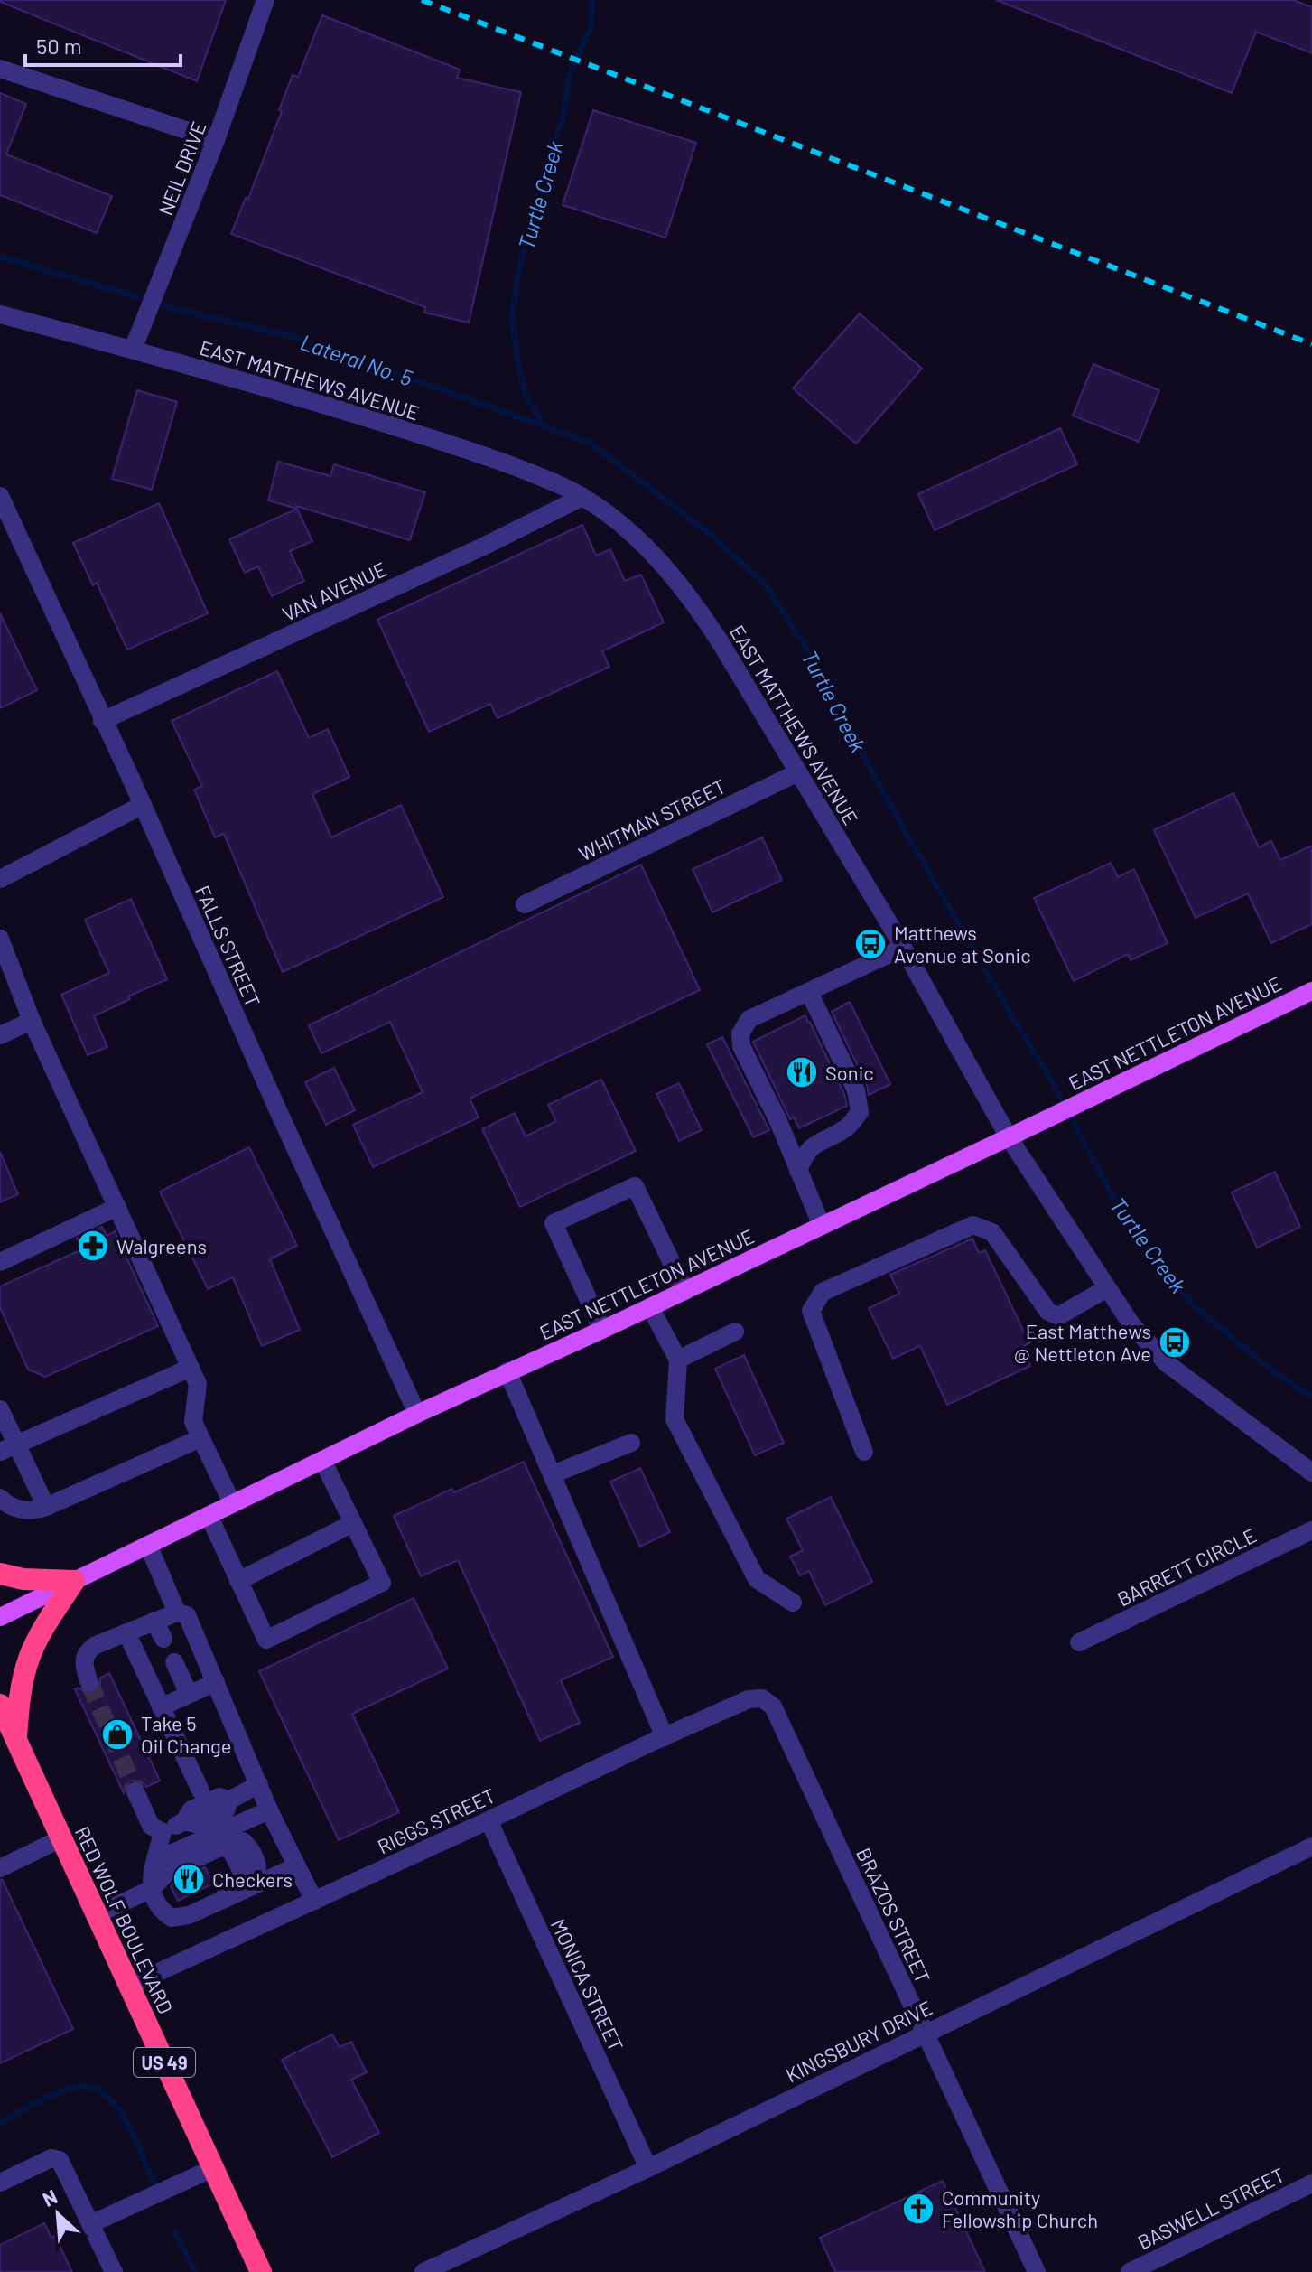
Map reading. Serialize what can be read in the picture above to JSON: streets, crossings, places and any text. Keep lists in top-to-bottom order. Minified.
{"streets":{"highway":["RED WOLF BOULEVARD","US 49"],"main road":["EAST NETTLETON AVENUE"],"street":["NEIL DRIVE","EAST MATTHEWS AVENUE","VAN AVENUE","WHITMAN STREET","FALLS STREET","BARRETT CIRCLE","RIGGS STREET","BRAZOS STREET","MONICA STREET","KINGSBURY DRIVE","BASWELL STREET"]},"crossings":[["NEIL DRIVE","EAST MATTHEWS AVENUE"],["EAST MATTHEWS AVENUE","VAN AVENUE"],["EAST MATTHEWS AVENUE","WHITMAN STREET"],["EAST MATTHEWS AVENUE","EAST NETTLETON AVENUE"],["VAN AVENUE","FALLS STREET"],["FALLS STREET","EAST NETTLETON AVENUE"],["RIGGS STREET","BRAZOS STREET"],["RIGGS STREET","RED WOLF BOULEVARD"],["RIGGS STREET","MONICA STREET"],["BRAZOS STREET","KINGSBURY DRIVE"],["MONICA STREET","KINGSBURY DRIVE"]],"water":["Turtle Creek","Lateral No. 5"],"places":{"bus stop":["Matthews Avenue at Sonic","East Matthews @ Nettleton Ave"],"restaurant":["Sonic","Checkers"],"pharmacy":["Walgreens"],"shop":["Take 5 Oil Change"],"church":["Community Fellowship Church"]},"scale_bar":"50 m","north":"top left"}
